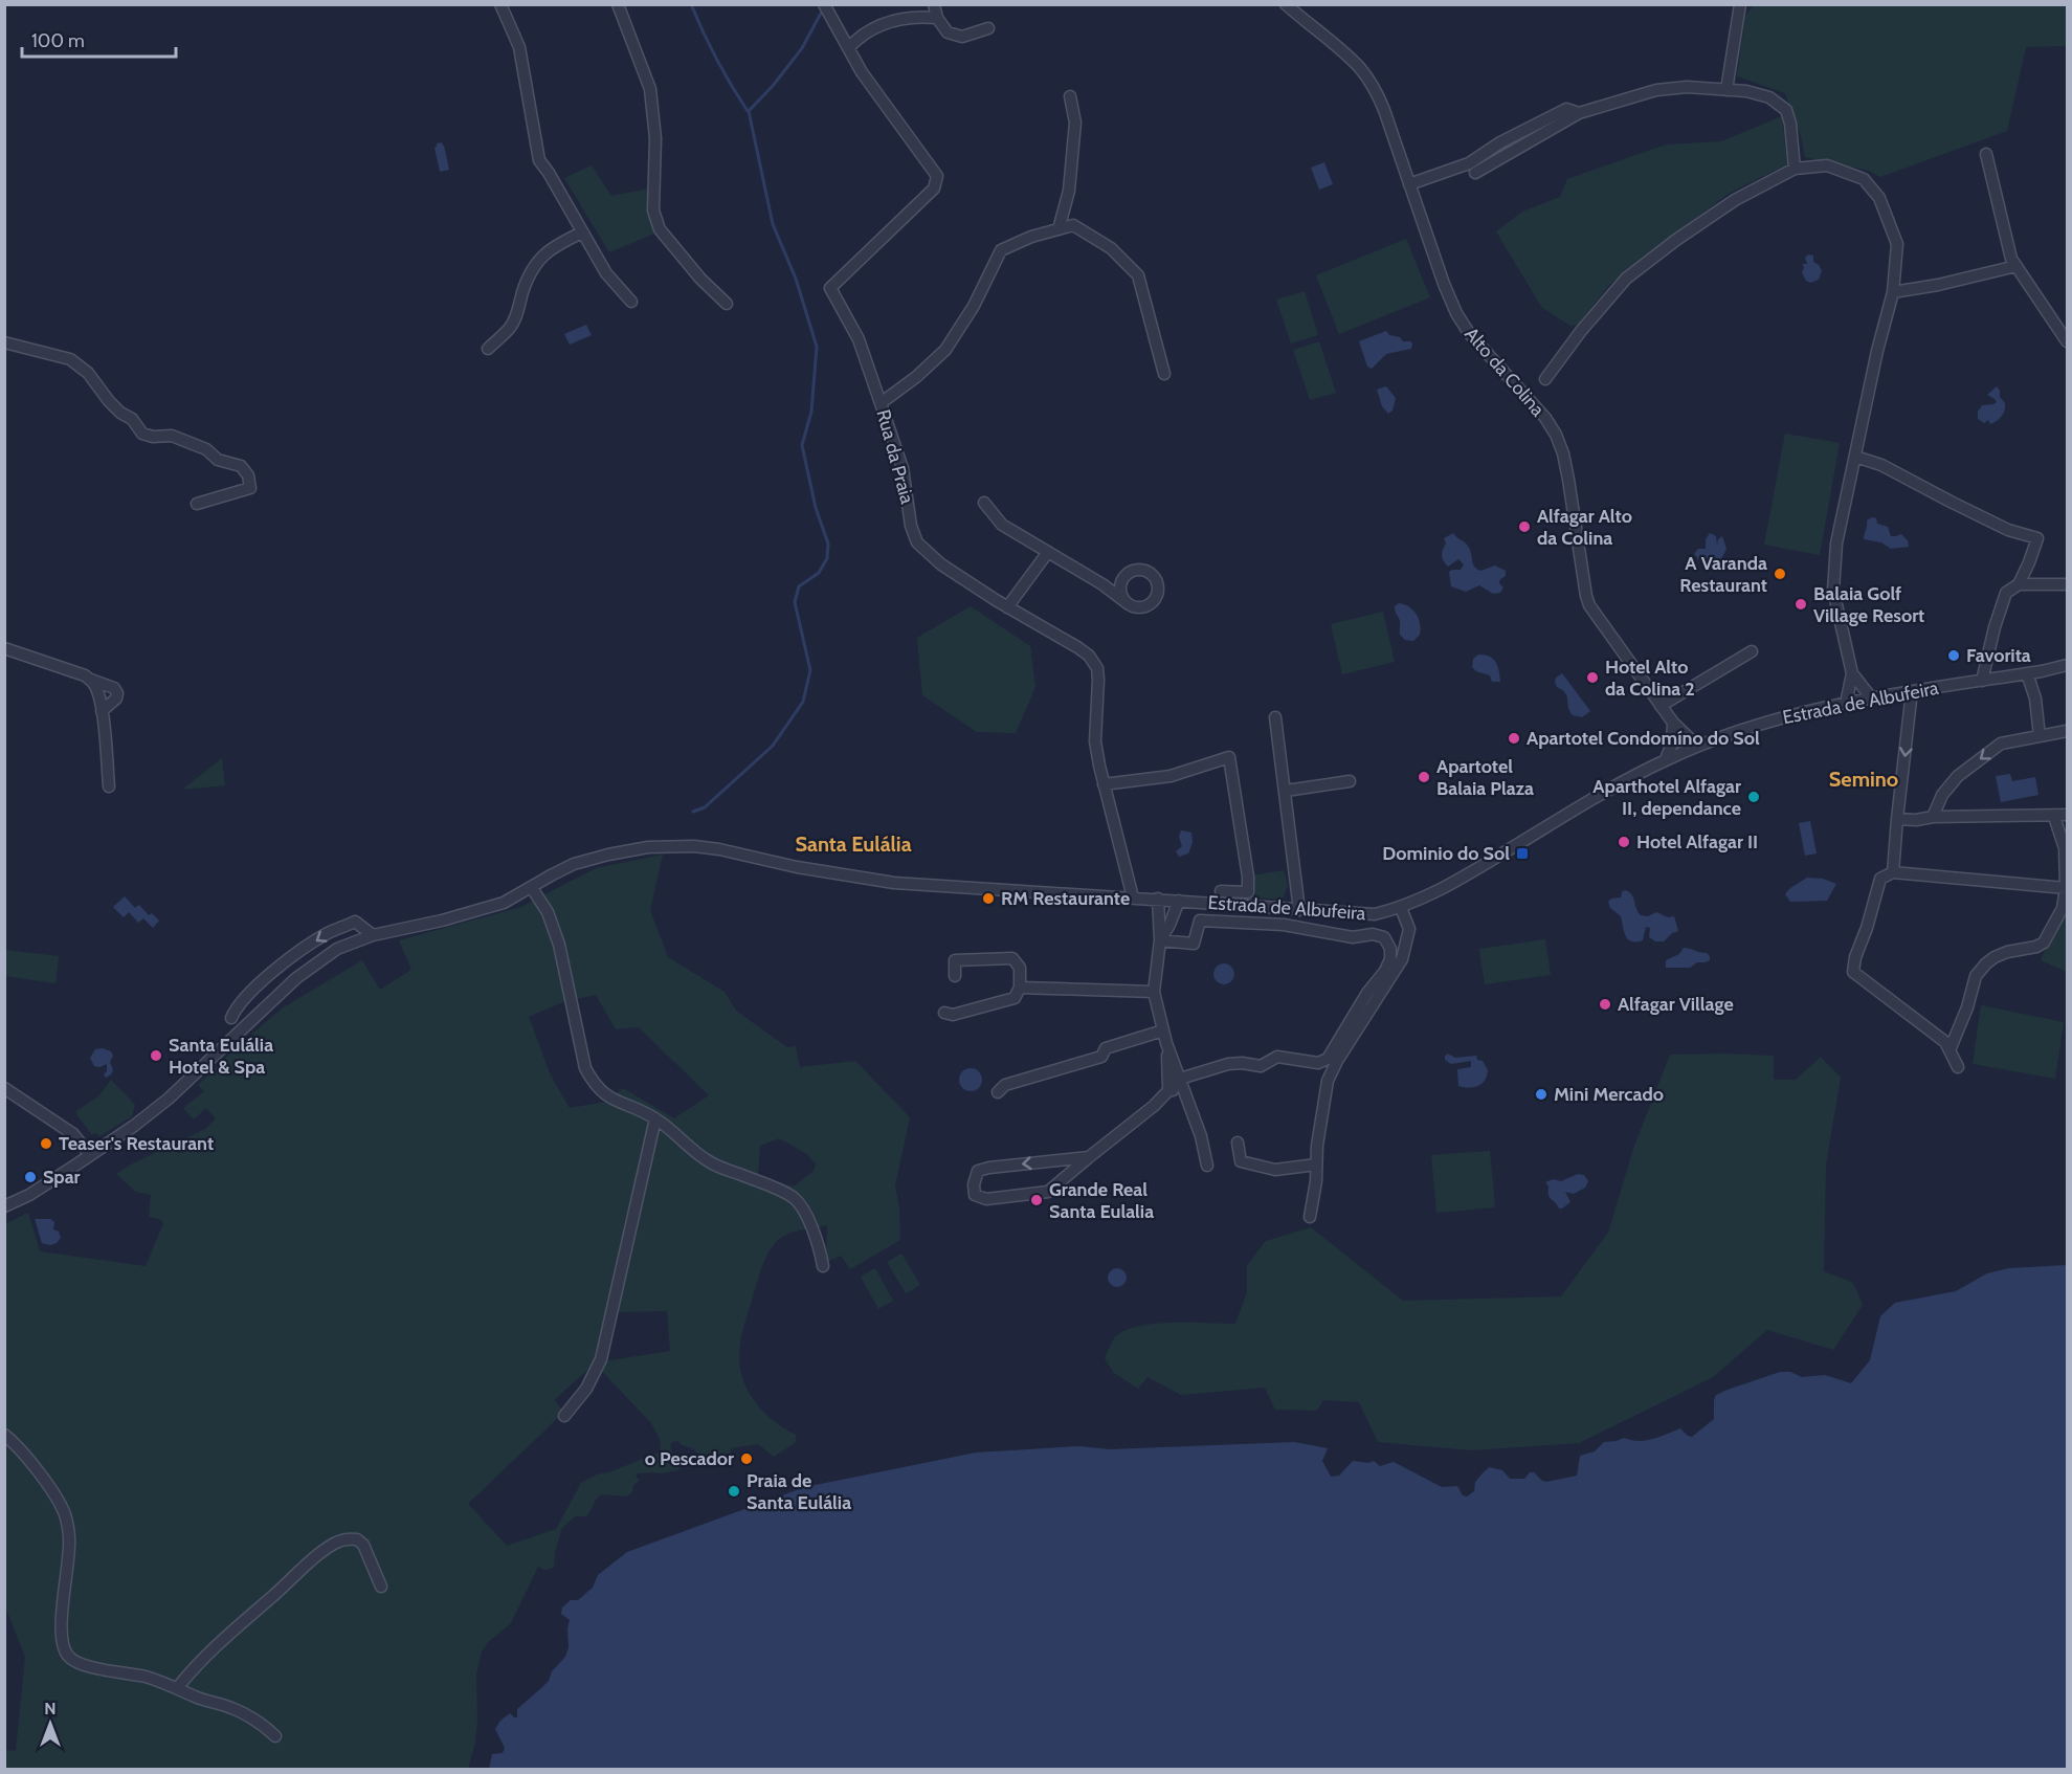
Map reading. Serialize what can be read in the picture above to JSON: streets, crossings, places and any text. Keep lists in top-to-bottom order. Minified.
{"streets":{"street":["Alto da Colina","Rua da Praia","Estrada de Albufeira"]},"crossings":[["Alto da Colina","Estrada de Albufeira"],["Rua da Praia","Estrada de Albufeira"]],"districts":["Semino","Santa Eulália"],"places":{"other":["Alfagar Alto da Colina","A Varanda Restaurant","Balaia Golf Village Resort","Favorita","Hotel Alto da Colina 2","Apartotel Condomíno do Sol","Apartotel Balaia Plaza","Aparthotel Alfagar II, dependance","Hotel Alfagar II","RM Restaurante","Alfagar Village","Santa Eulália Hotel & Spa","Mini Mercado","Teaser's Restaurant","Spar","Grande Real Santa Eulalia","o Pescador","Praia de Santa Eulália"],"transit":["Dominio do Sol"]},"scale_bar":"100 m","north":"top"}
